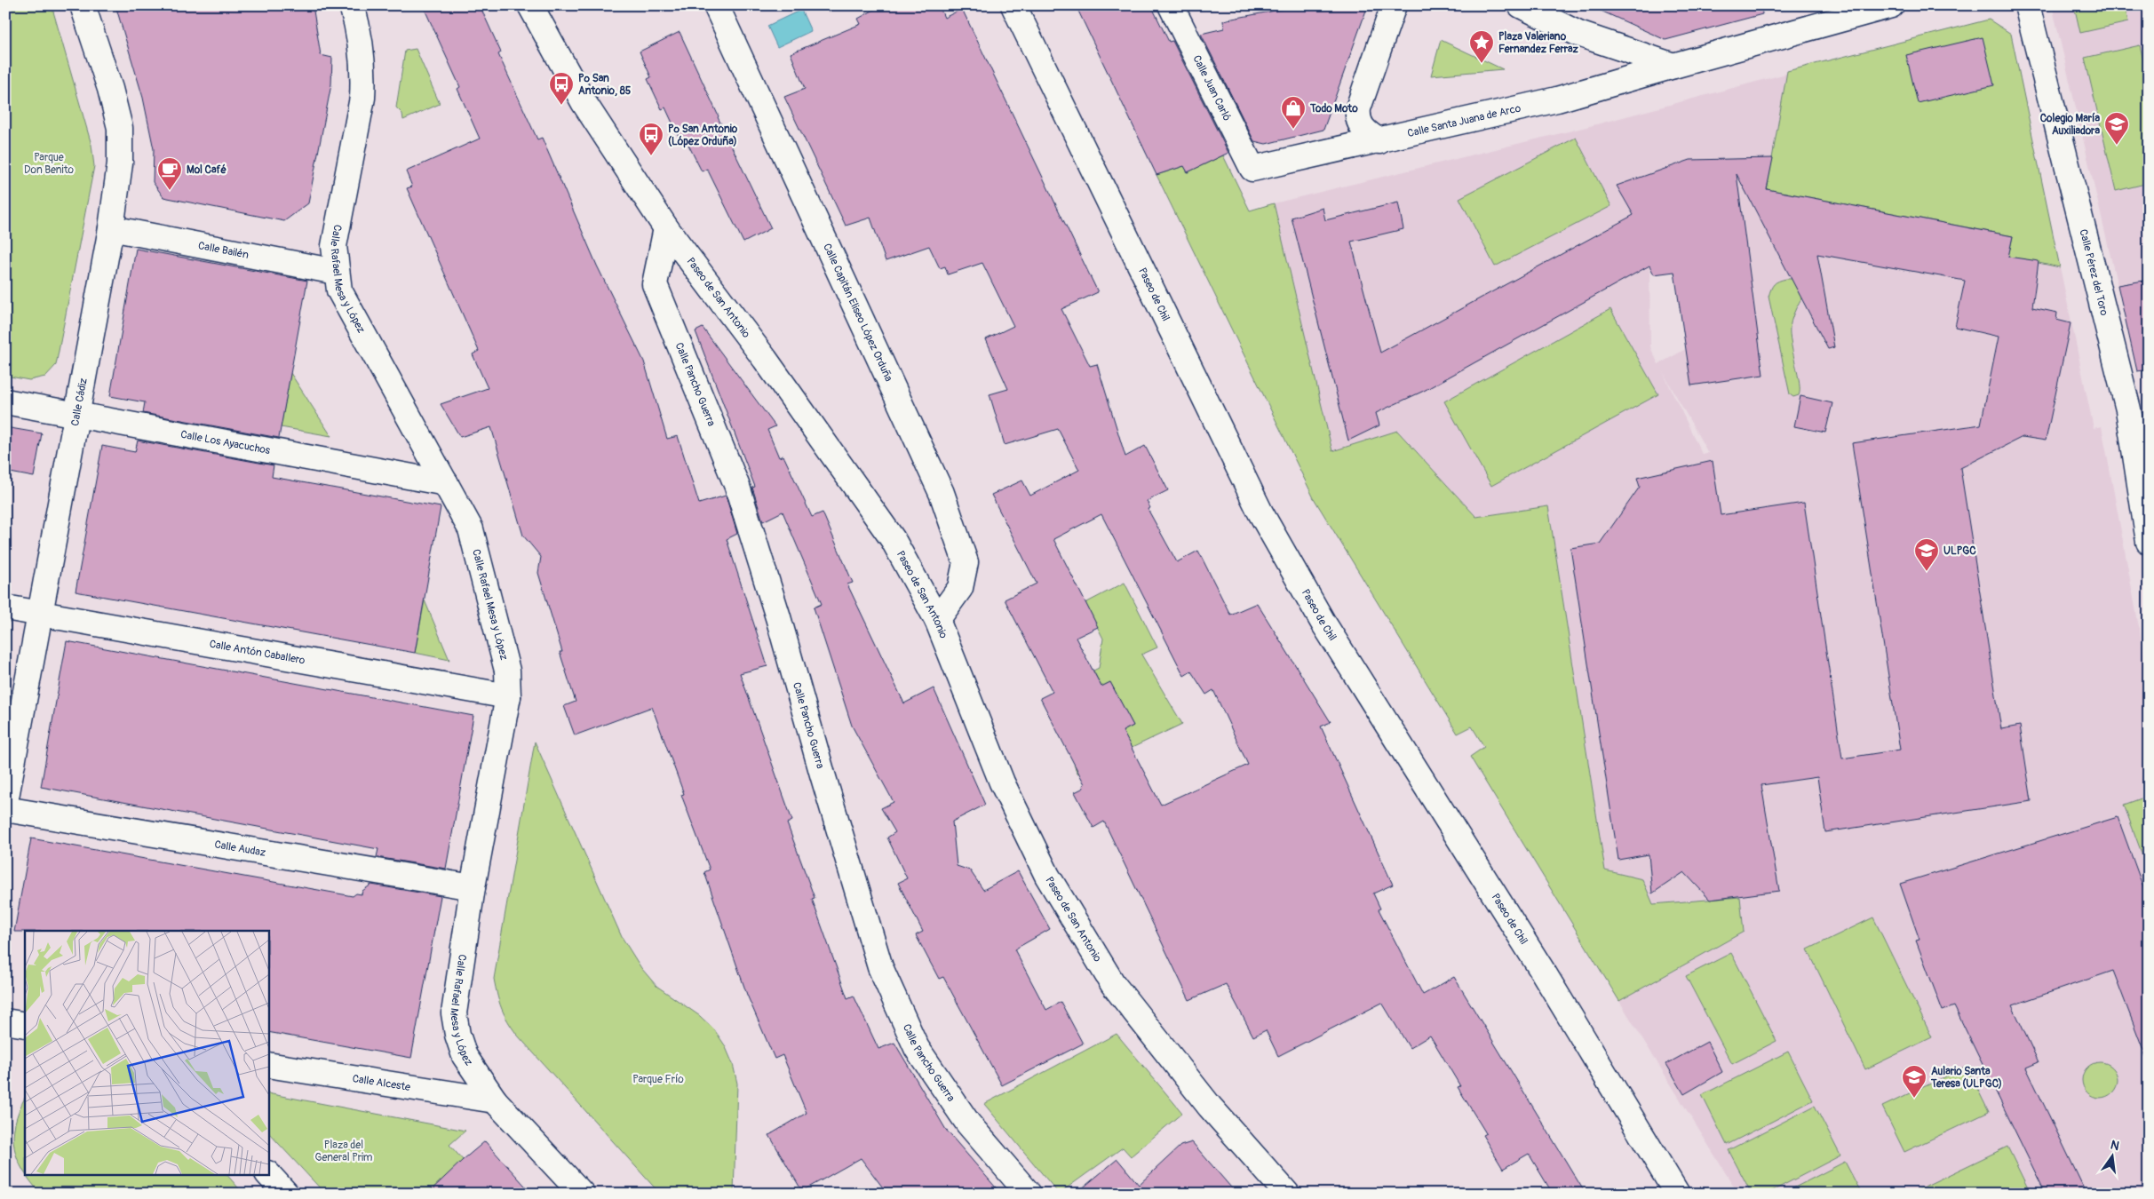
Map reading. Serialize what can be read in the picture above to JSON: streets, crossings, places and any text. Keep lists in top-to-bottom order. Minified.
{"streets":{"street":["Calle Juan Carló","Calle Santa Juana de Arco","Calle Bailén","Calle Pérez del Toro","Calle Rafael Mesa y López","Paseo de Chil","Paseo de San Antonio","Calle Capitán Eliseo López Orduña","Calle Pancho Guerra","Calle Cádiz","Calle Los Ayacuchos","Calle Antón Caballero","Calle Audaz","Calle Alceste"]},"crossings":[["Calle Juan Carló","Calle Santa Juana de Arco"],["Calle Bailén","Calle Rafael Mesa y López"],["Calle Bailén","Calle Cádiz"],["Calle Rafael Mesa y López","Calle Los Ayacuchos"],["Calle Rafael Mesa y López","Calle Antón Caballero"],["Calle Rafael Mesa y López","Calle Audaz"],["Calle Rafael Mesa y López","Calle Alceste"],["Paseo de San Antonio","Calle Capitán Eliseo López Orduña"],["Paseo de San Antonio","Calle Pancho Guerra"],["Calle Cádiz","Calle Los Ayacuchos"],["Calle Cádiz","Calle Antón Caballero"]],"parks":["Parque Don Benito","Parque Frío","Plaza del General Prim"],"places":{"place":["Plaza Valeriano Fernandez Ferraz"],"bus stop":["Pº San Antonio, 85","Pº San Antonio (López Orduña)"],"shop":["Todo Moto"],"school or university":["Colegio María Auxiliadora","ULPGC","Aulario Santa Teresa (ULPGC)"],"cafe":["Mol Café"]},"north":"top"}
